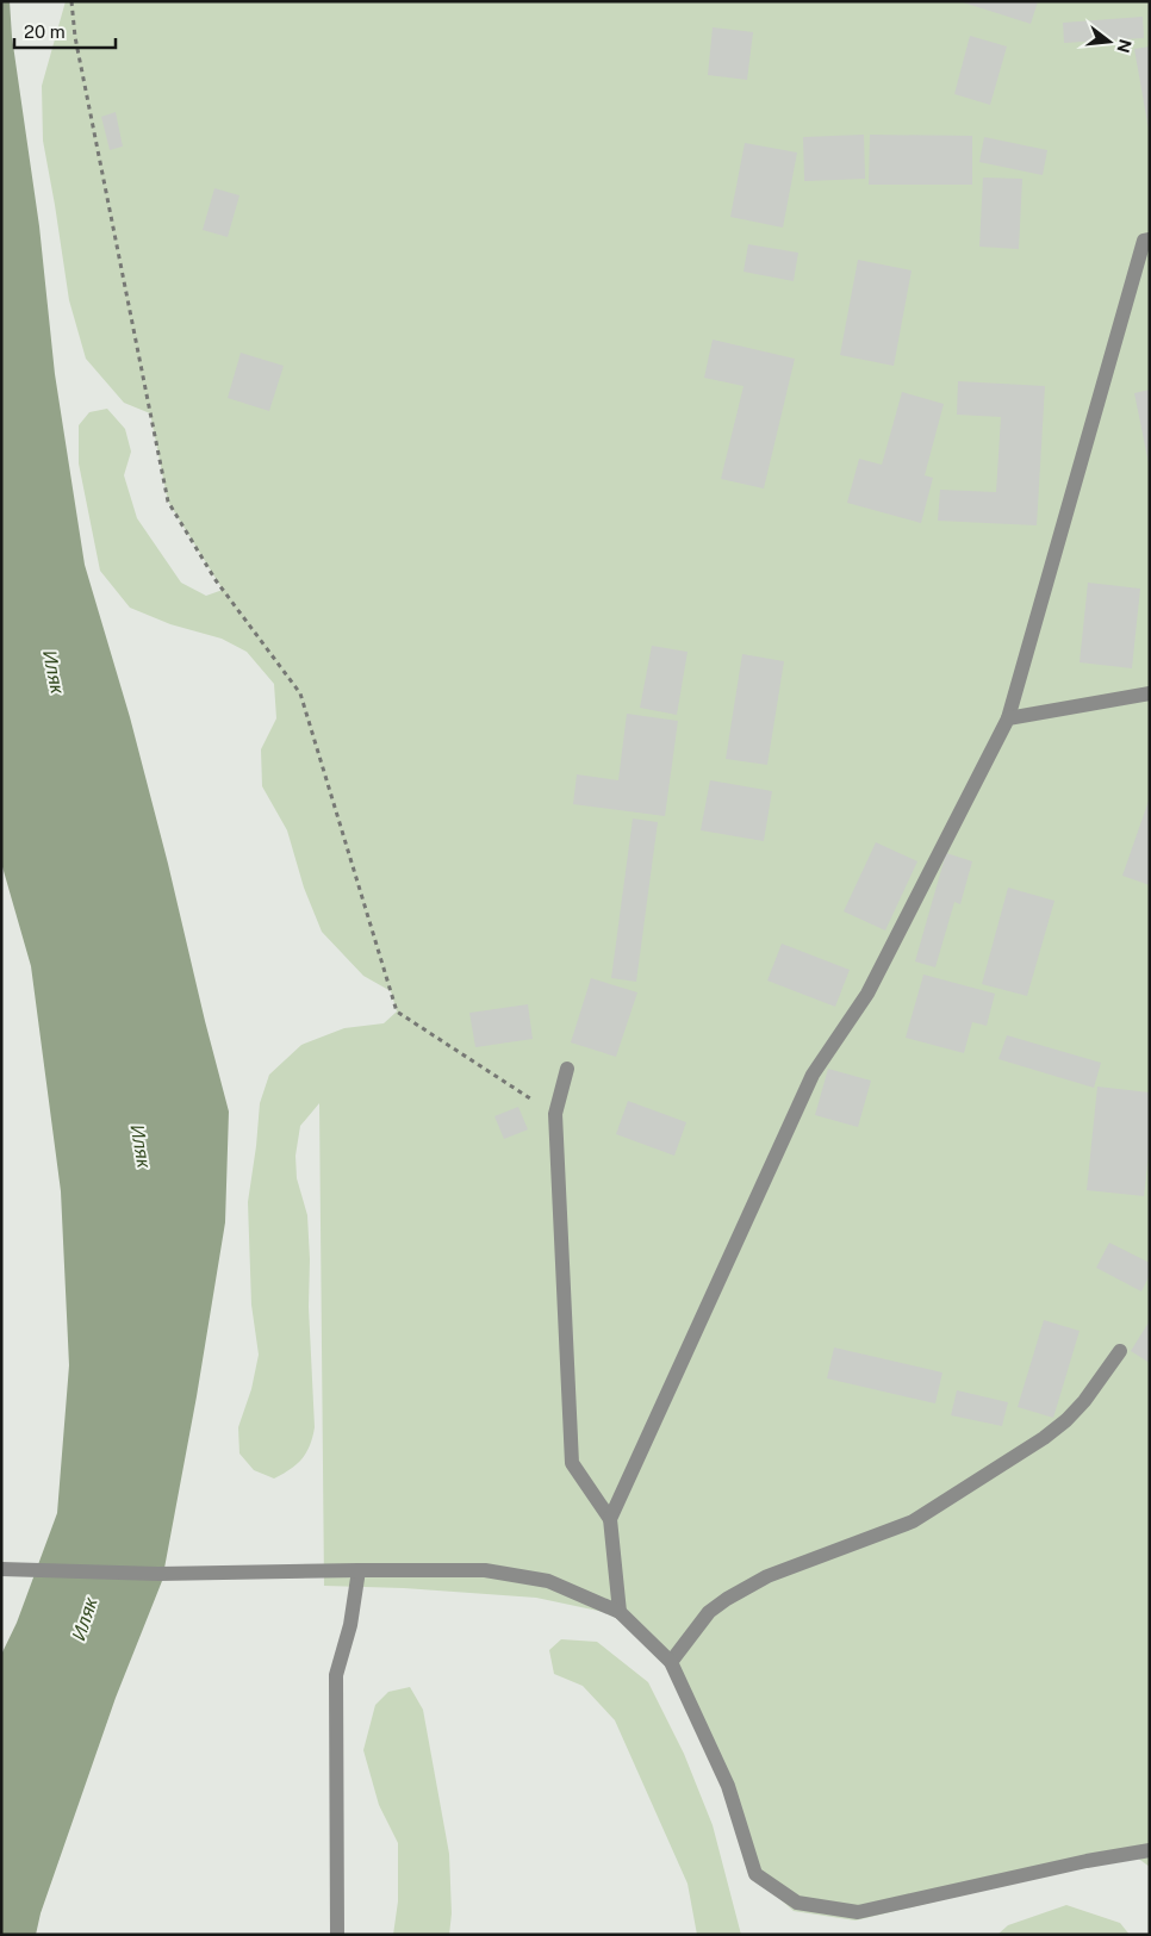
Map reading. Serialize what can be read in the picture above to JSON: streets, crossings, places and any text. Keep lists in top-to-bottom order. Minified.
{"water":["Иляк"],"scale_bar":"20 m","north":"right"}
